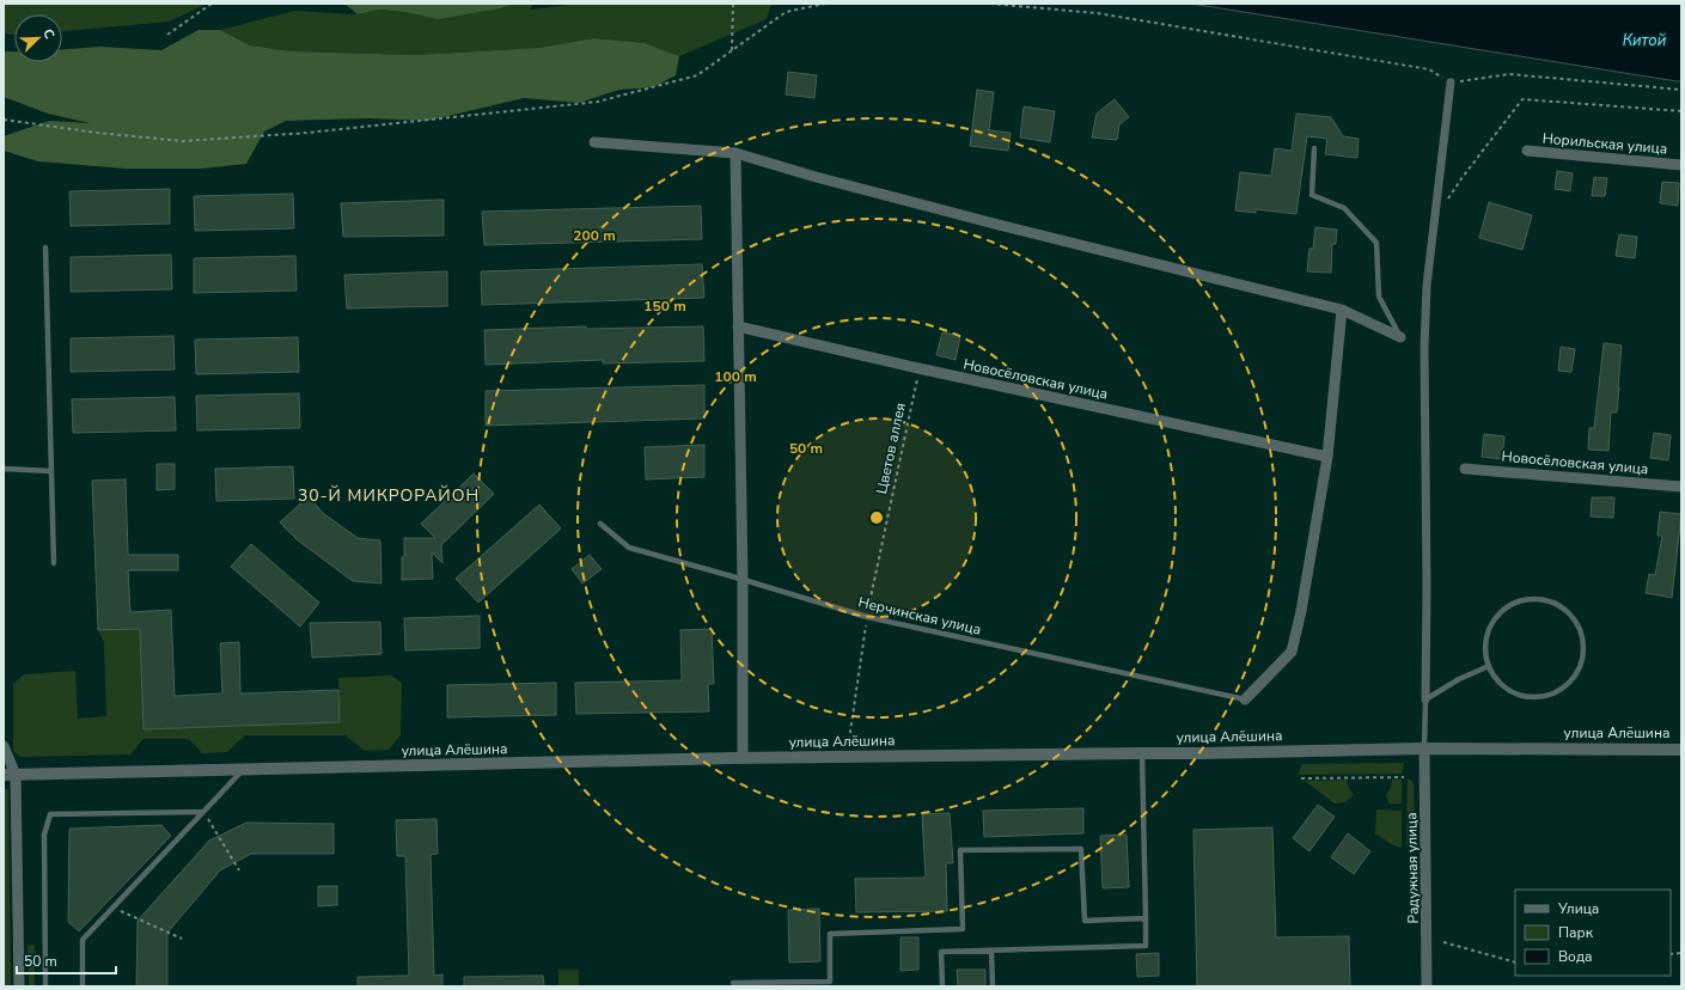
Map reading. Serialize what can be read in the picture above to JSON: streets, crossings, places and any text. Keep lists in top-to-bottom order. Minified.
{"streets":{"street":["Норильская улица","Новосёловская улица","улица Алёшина","Радужная улица"],"lane":["Нерчинская улица"],"path":["Цветов аллея"]},"crossings":[["Новосёловская улица","Цветов аллея"],["Цветов аллея","Нерчинская улица"],["улица Алёшина","Радужная улица"]],"districts":["30-Й МИКРОРАЙОН"],"water":["Китой"],"legend":["Улица","Парк","Вода"],"scale_bar":"50 m","north":"top right","rings":["200 m","150 m","100 m","50 m"]}
